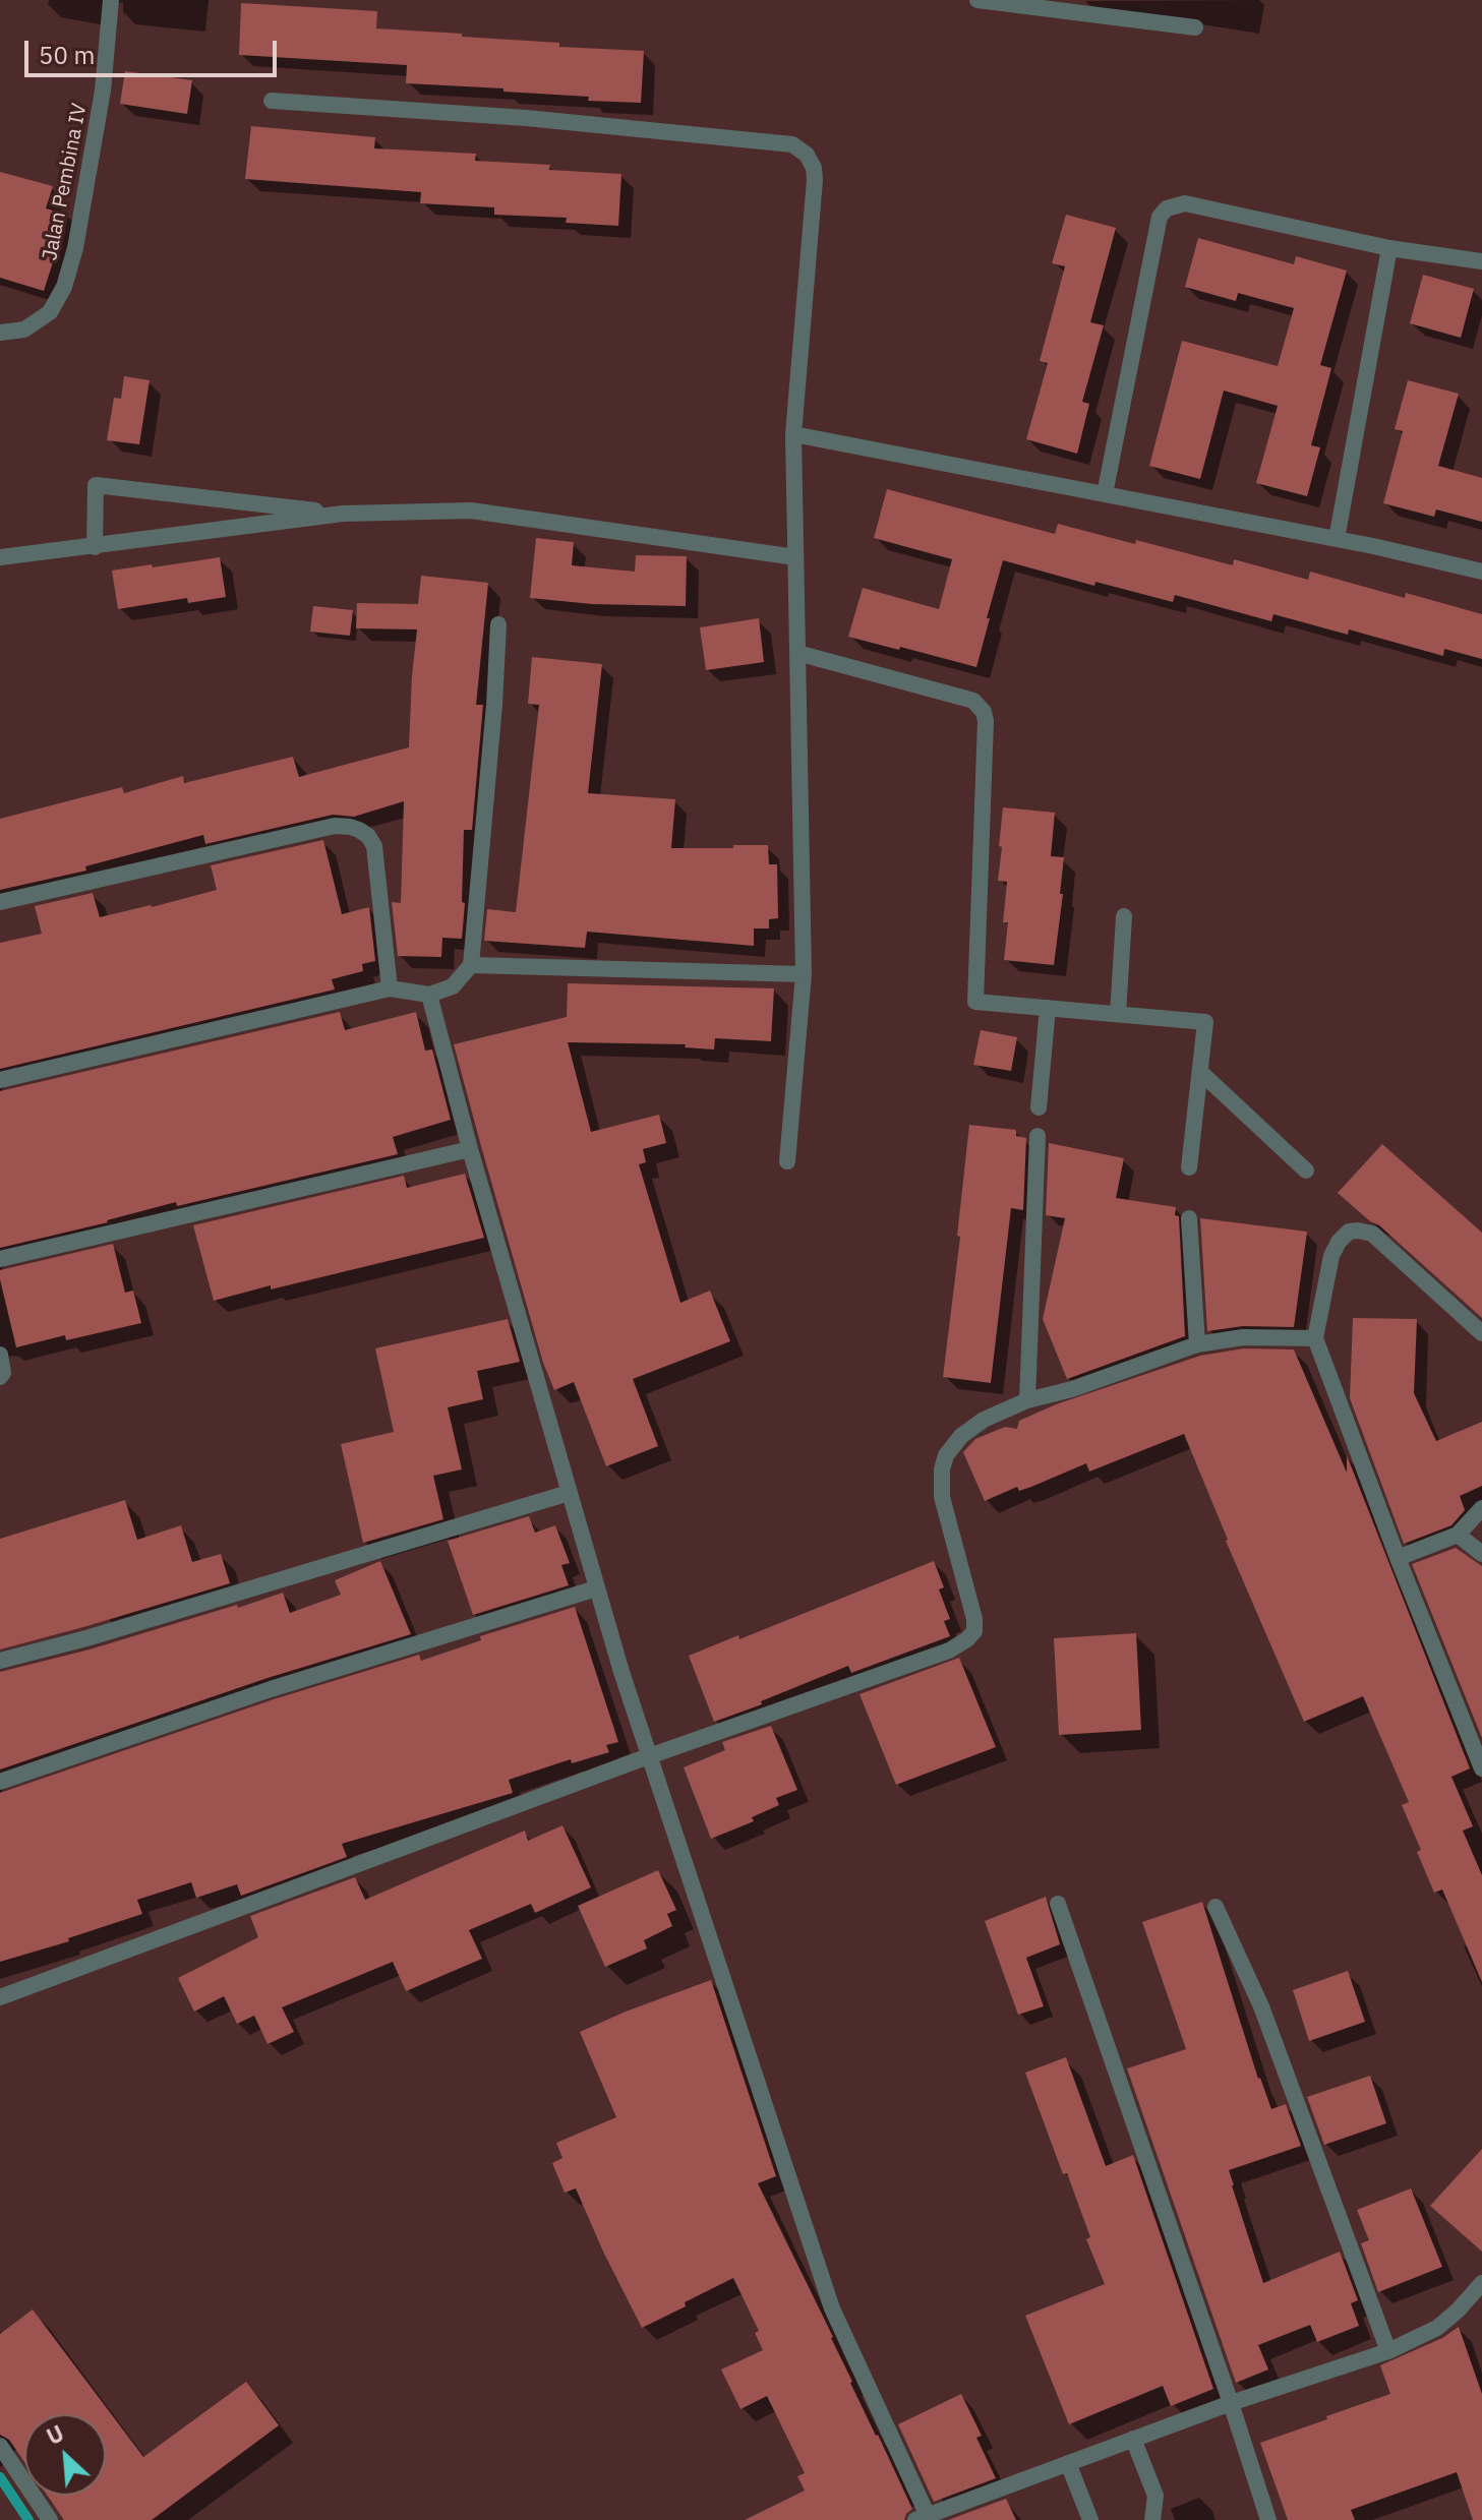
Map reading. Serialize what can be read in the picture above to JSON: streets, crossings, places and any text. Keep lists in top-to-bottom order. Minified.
{"streets":{"street":["Jalan Pembina IV"]},"scale_bar":"50 m","north":"top left"}
